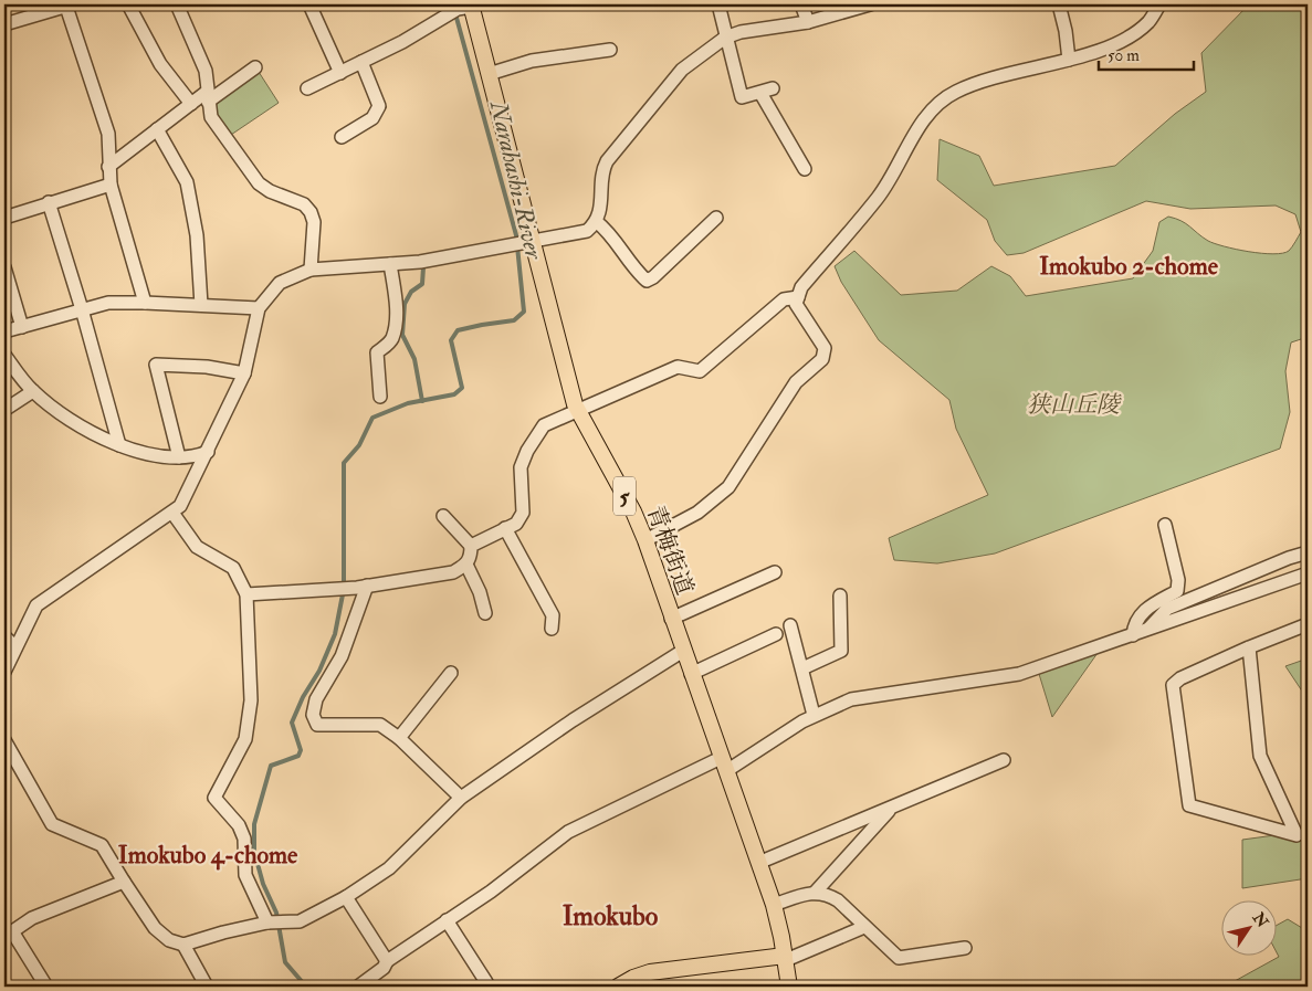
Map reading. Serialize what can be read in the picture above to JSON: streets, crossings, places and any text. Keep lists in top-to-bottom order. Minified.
{"streets":{"main road":["5","青梅街道"]},"districts":["Imokubo 2-chome","Imokubo 4-chome","Imokubo"],"water":["Narahashi-River"],"parks":["狭山丘陵"],"scale_bar":"50 m","north":"top right"}
